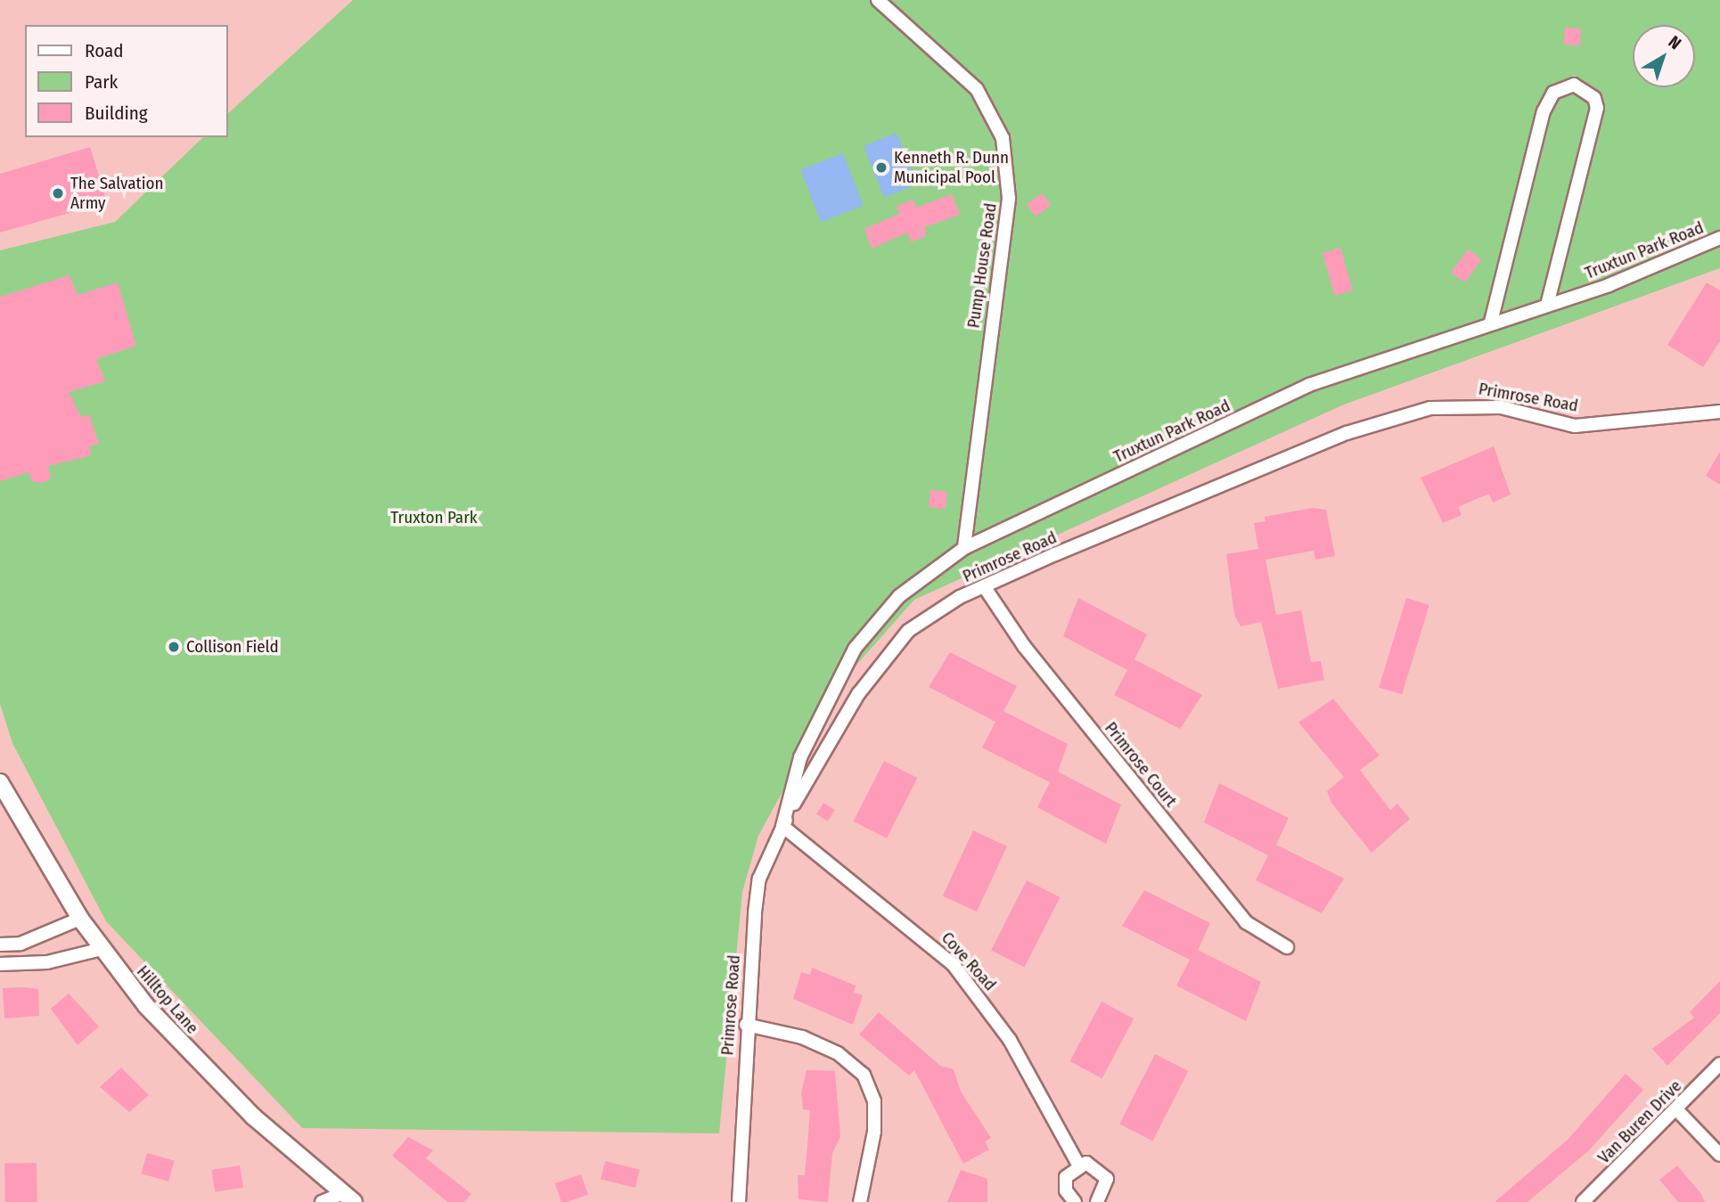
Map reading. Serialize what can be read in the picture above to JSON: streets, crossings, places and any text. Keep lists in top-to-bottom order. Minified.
{"streets":{"street":["Truxtun Park Road","Pump House Road","Primrose Road","Primrose Court","Cove Road","Hilltop Lane","Van Buren Drive"]},"crossings":[["Truxtun Park Road","Pump House Road"],["Truxtun Park Road","Primrose Road"],["Truxtun Park Road","Cove Road"],["Primrose Road","Primrose Court"],["Primrose Road","Cove Road"]],"parks":["Truxton Park"],"places":["Kenneth R. Dunn Municipal Pool","The Salvation Army","Collison Field"],"legend":["Road","Park","Building"],"north":"top right"}
